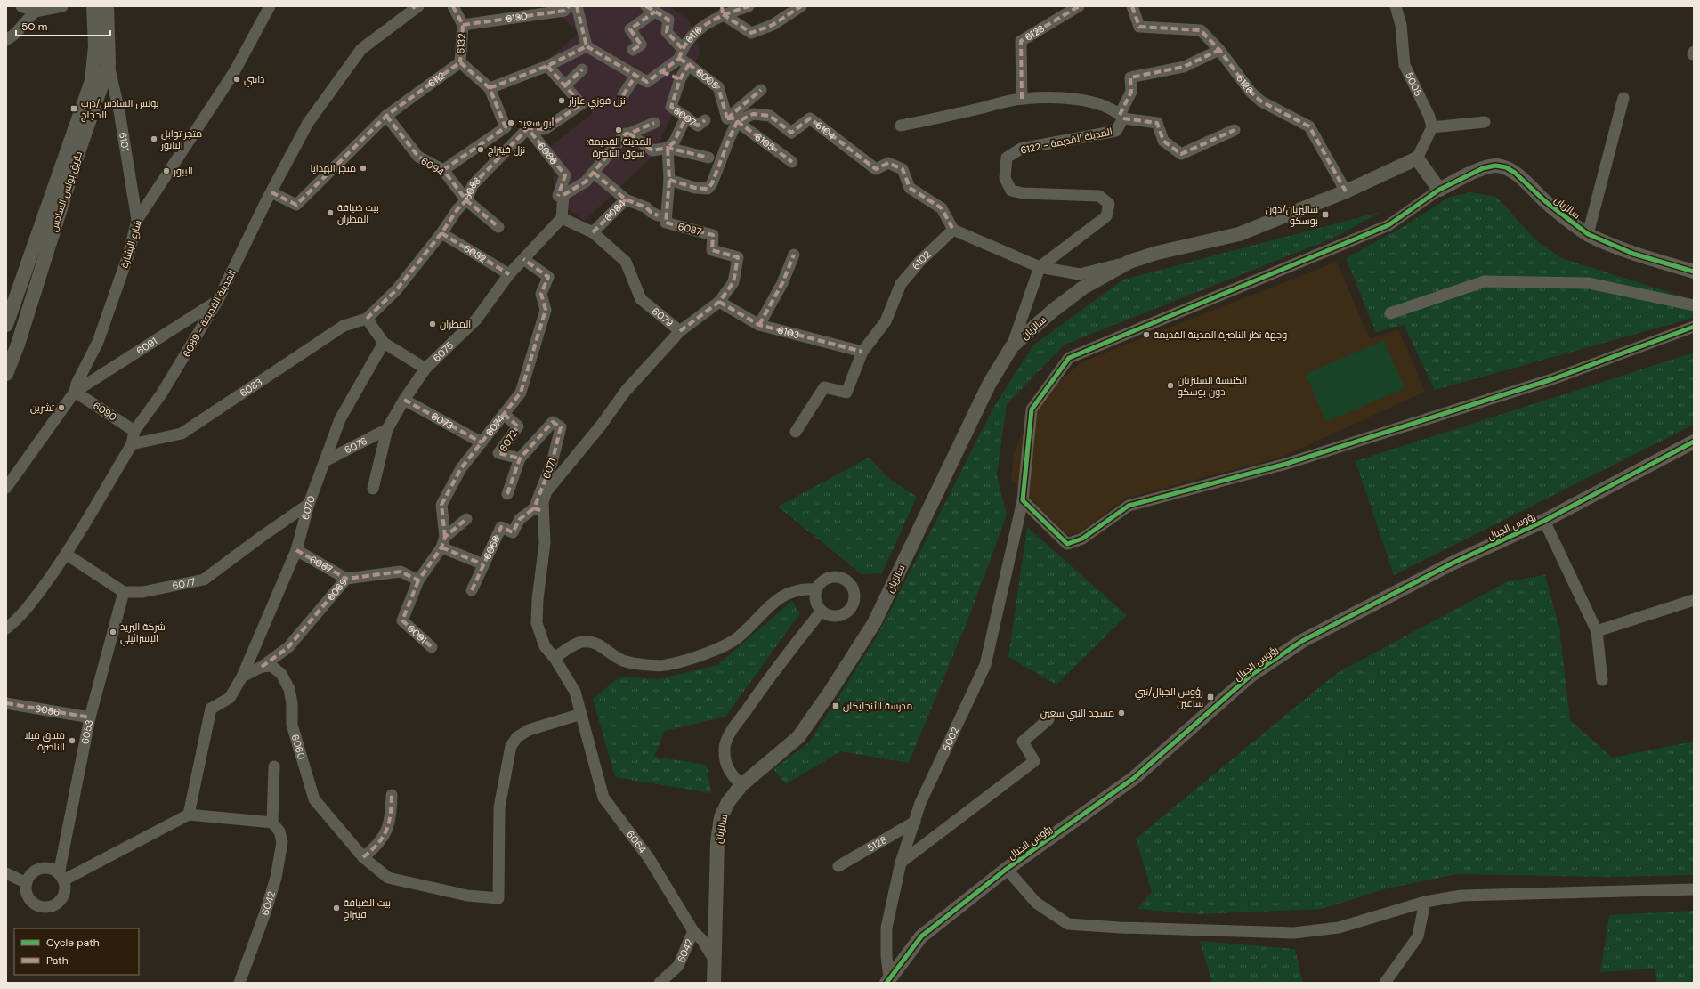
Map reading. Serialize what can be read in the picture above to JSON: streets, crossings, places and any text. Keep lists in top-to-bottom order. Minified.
{"streets":{"street":["6130","6123","6116","6132","6112","6005","6126","5005","6007","6104","المدينة القديمة - 6122","6101","6105","6086","6094","6083","طريق بولس السادس","سالزيان","6084","6087","شارع البشارة","6082","6102","المدينة القديمة - 6089","6079","6103","6091","6075","6090","6073","6074","6072","6076","6071","6070","رؤوس الجبال","6068","6067","6077","6069","6056","6053","5002","6060","6064","5128","6042"]},"crossings":[["6130","6132"],["6123","المدينة القديمة - 6122"],["6116","6005"],["6116","6007"],["6132","6112"],["6112","6094"],["6112","المدينة القديمة - 6089"],["6005","6007"],["6005","6104"],["6005","6105"],["6126","سالزيان"],["6104","6105"],["6104","6102"],["6101","طريق بولس السادس"],["6101","شارع البشارة"],["6086","6083"],["6086","6079"],["6086","6075"],["6094","6083"],["6083","6082"],["6083","المدينة القديمة - 6089"],["سالزيان","5002"],["سالزيان","6064"],["6084","6079"],["6087","6079"],["6087","6103"],["شارع البشارة","6091"],["شارع البشارة","6090"],["6082","6075"],["6102","6103"],["المدينة القديمة - 6089","6091"],["المدينة القديمة - 6089","6090"],["6079","6075"],["6079","6071"],["6079","6068"],["6079","6064"],["6091","6090"],["6091","6069"],["6075","6073"],["6075","6074"],["6075","6076"],["6073","6074"],["6074","6072"],["6072","6071"],["6076","6070"],["6071","6068"],["6071","6064"],["6070","6067"],["6070","6077"],["رؤوس الجبال","5002"],["6068","6064"],["6067","6069"],["6077","6053"],["6069","6060"],["6056","6053"],["5002","5128"],["6060","6064"],["6064","6042"]],"places":{"other":["دانتي","نزل فوزي عازار","أبو سعيد","المدينة القديمة؛ سوق الناصرة","متجر توابل البابور","نزل فيتراج","متجر الهدايا","الببور","بيت ضيافة المطران","المطران","وجهة نظر الناصرة المدينة القديمة","الكنيسة السليزيان دون بوسكو","تشرين","شركة البريد الإسرائيلي","مسجد النبي سعين","فندق فيلا الناصرة","بيت الضيافة فيتراج"],"transit":["بولس السادس/درب الحجاج","ساليزيان/دون بوسكو","رؤوس الجبال/نبي ساعين","مدرسة الأنجليكان"]},"legend":["Cycle path","Path"],"scale_bar":"50 m"}
